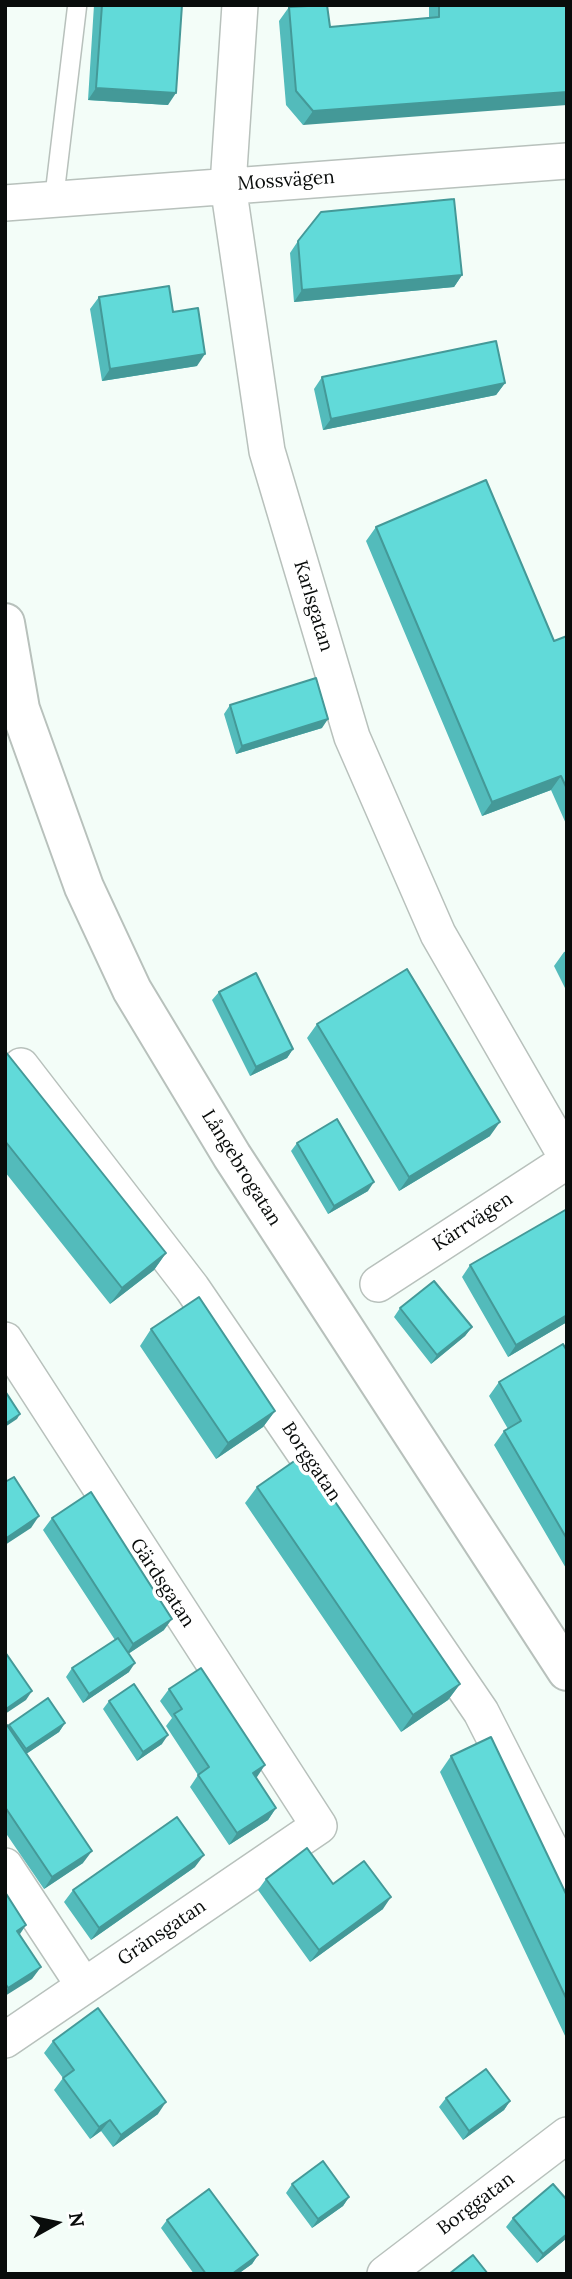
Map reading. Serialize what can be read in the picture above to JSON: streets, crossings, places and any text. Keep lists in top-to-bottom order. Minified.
{"streets":{"main road":["Långebrogatan"],"street":["Mossvägen","Karlsgatan","Kärrvägen","Borggatan","Gärdsgatan","Gränsgatan"]},"crossings":[["Mossvägen","Karlsgatan"],["Karlsgatan","Kärrvägen"],["Gärdsgatan","Gränsgatan"]],"north":"right"}
